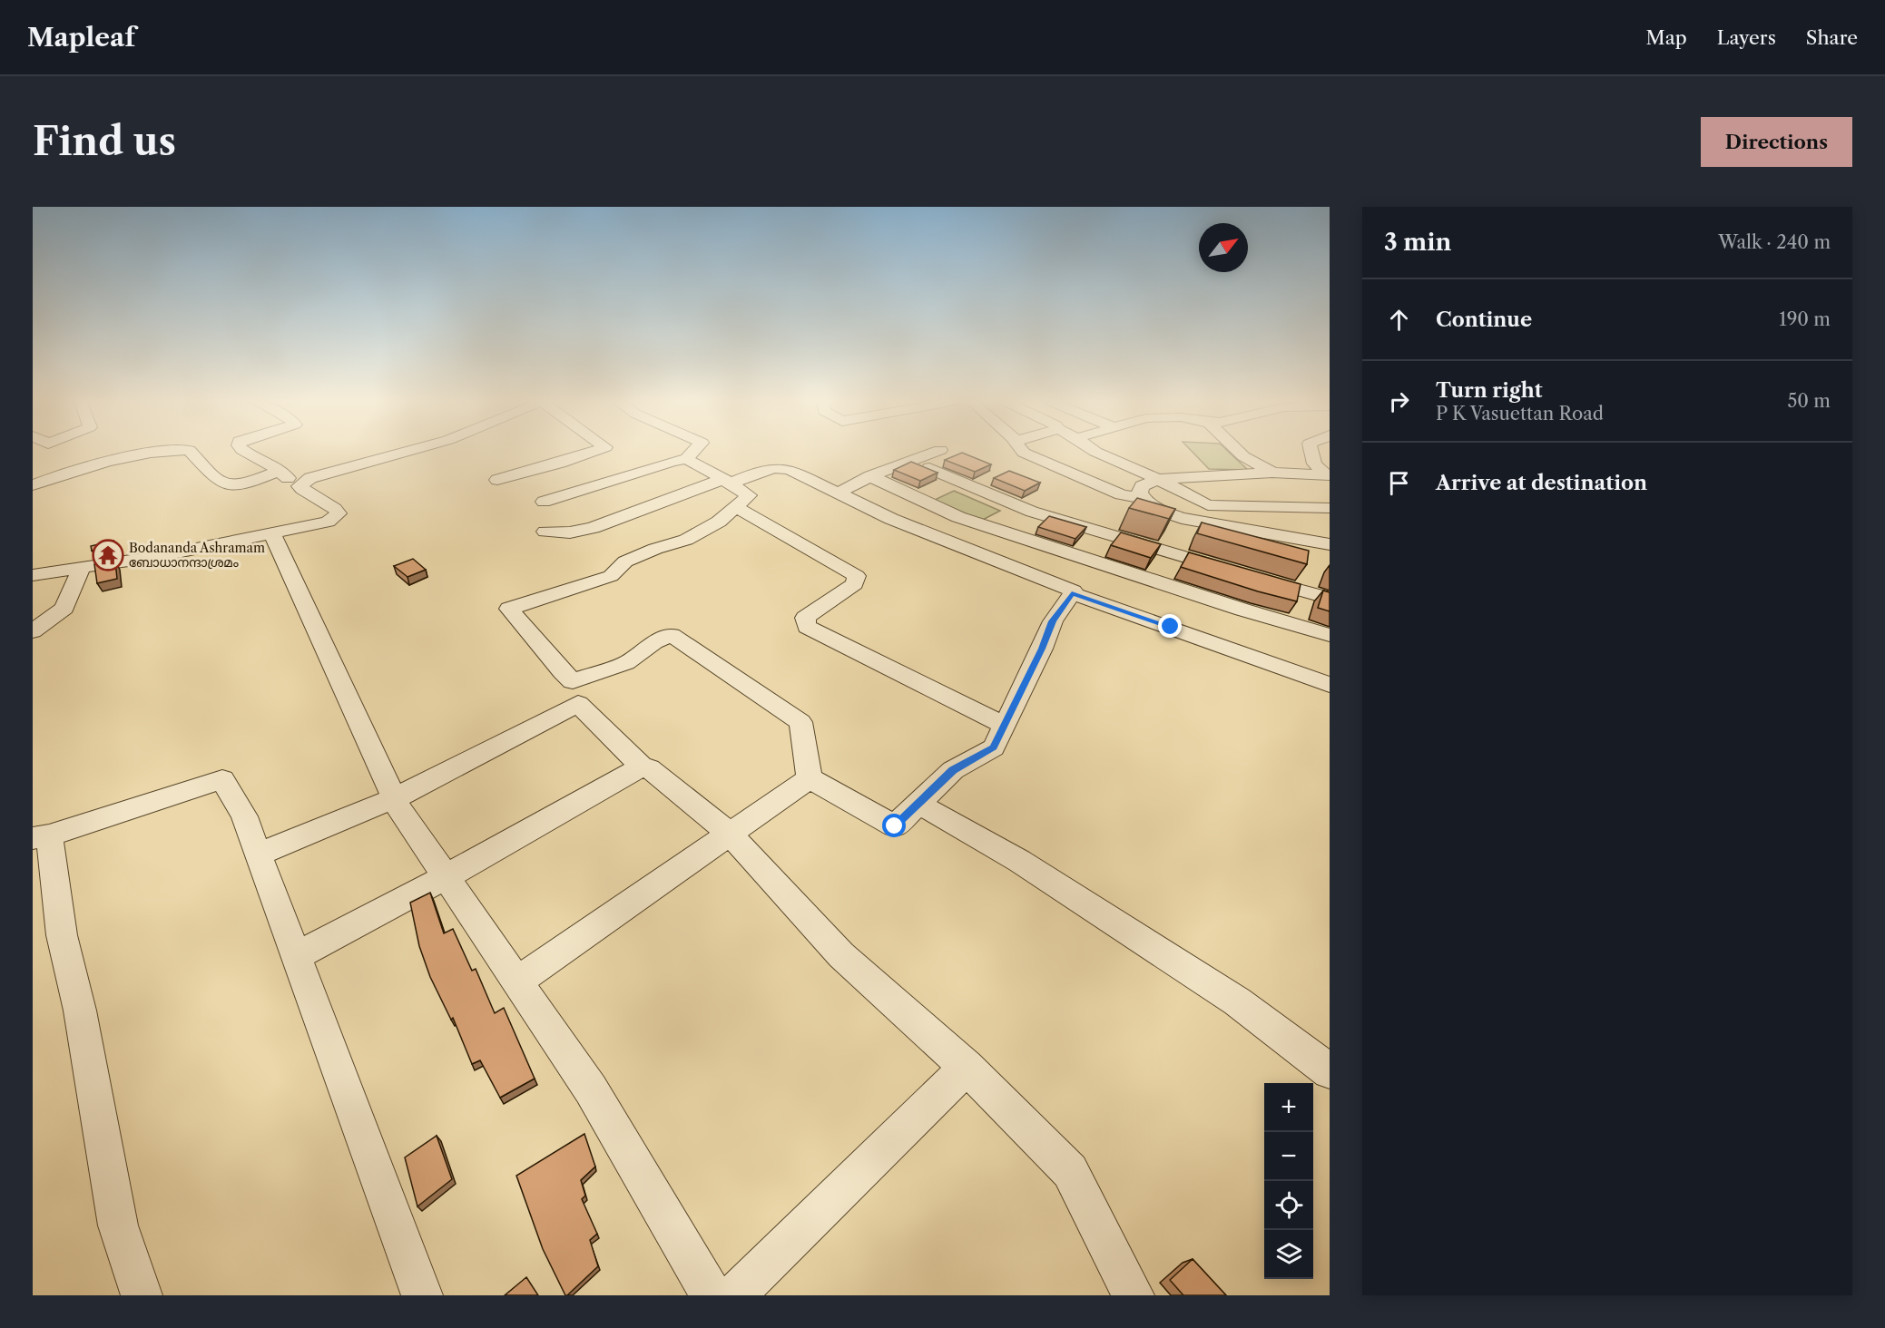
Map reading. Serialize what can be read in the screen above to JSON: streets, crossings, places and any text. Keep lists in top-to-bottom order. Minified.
{"places":{"temple":["Bodananda Ashramam ബോധാനന്ദാശ്രമം"]},"north":"top right","page":{"header":"Mapleaf","nav":["Map","Layers","Share"],"buttons":"Directions","title":"Find us","heading":["3 min","Walk · 240 m"],"list":[["Continue","190 m"],["Turn right","P K Vasuettan Road","50 m"],"Arrive at destination"],"map_buttons":["+","−"]}}
